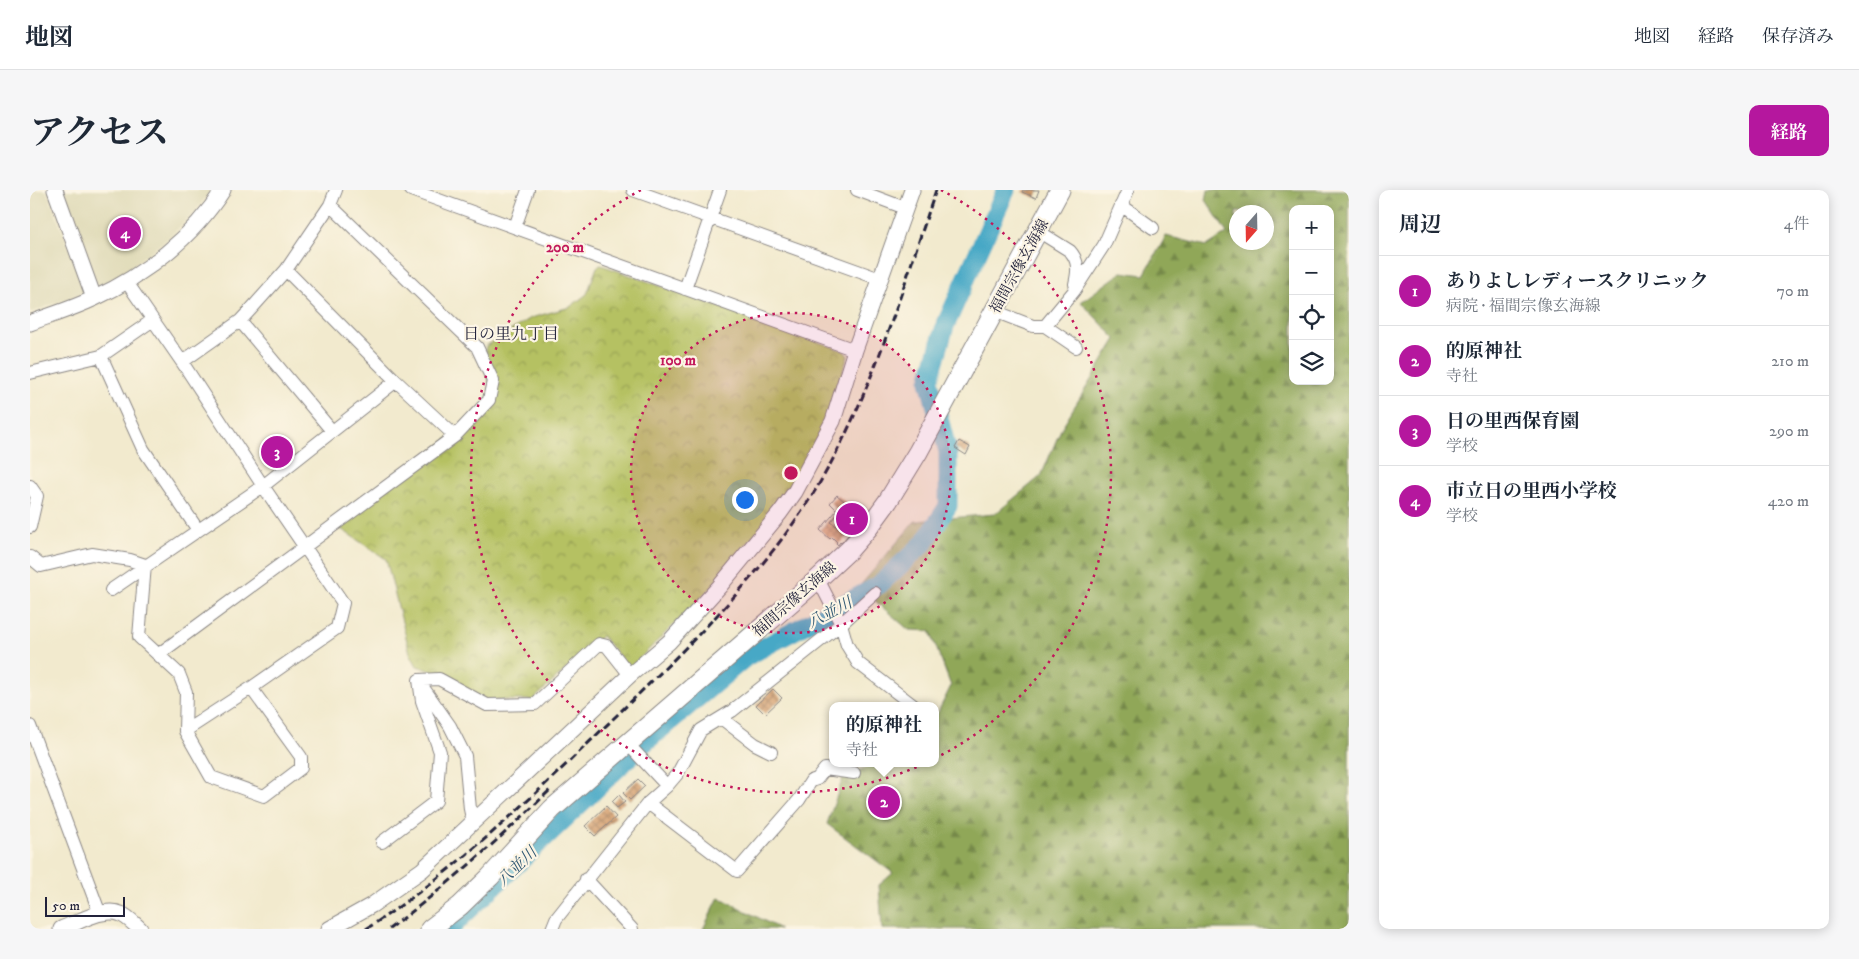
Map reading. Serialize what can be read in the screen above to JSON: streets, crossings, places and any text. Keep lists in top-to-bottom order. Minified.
{"streets":{"main road":["福間宗像玄海線"]},"districts":["日の里九丁目"],"water":["八並川"],"scale_bar":"50 m","north":"bottom","page":{"header":"地図","nav":["地図","経路","保存済み"],"title":"アクセス","buttons":"経路","heading":["周辺","4件"],"map_buttons":["+","−"],"pins":["4","3","1","2"],"list":[{"mark":"1","name":"ありよしレディースクリニック","note":"病院 · 福間宗像玄海線","value":"70 m"},{"mark":"2","name":"的原神社","note":"寺社","value":"210 m"},{"mark":"3","name":"日の里西保育園","note":"学校","value":"290 m"},{"mark":"4","name":"市立日の里西小学校","note":"学校","value":"420 m"}],"popup":["的原神社","寺社"],"scale":"50 m"},"rings":["200 m","100 m"]}
